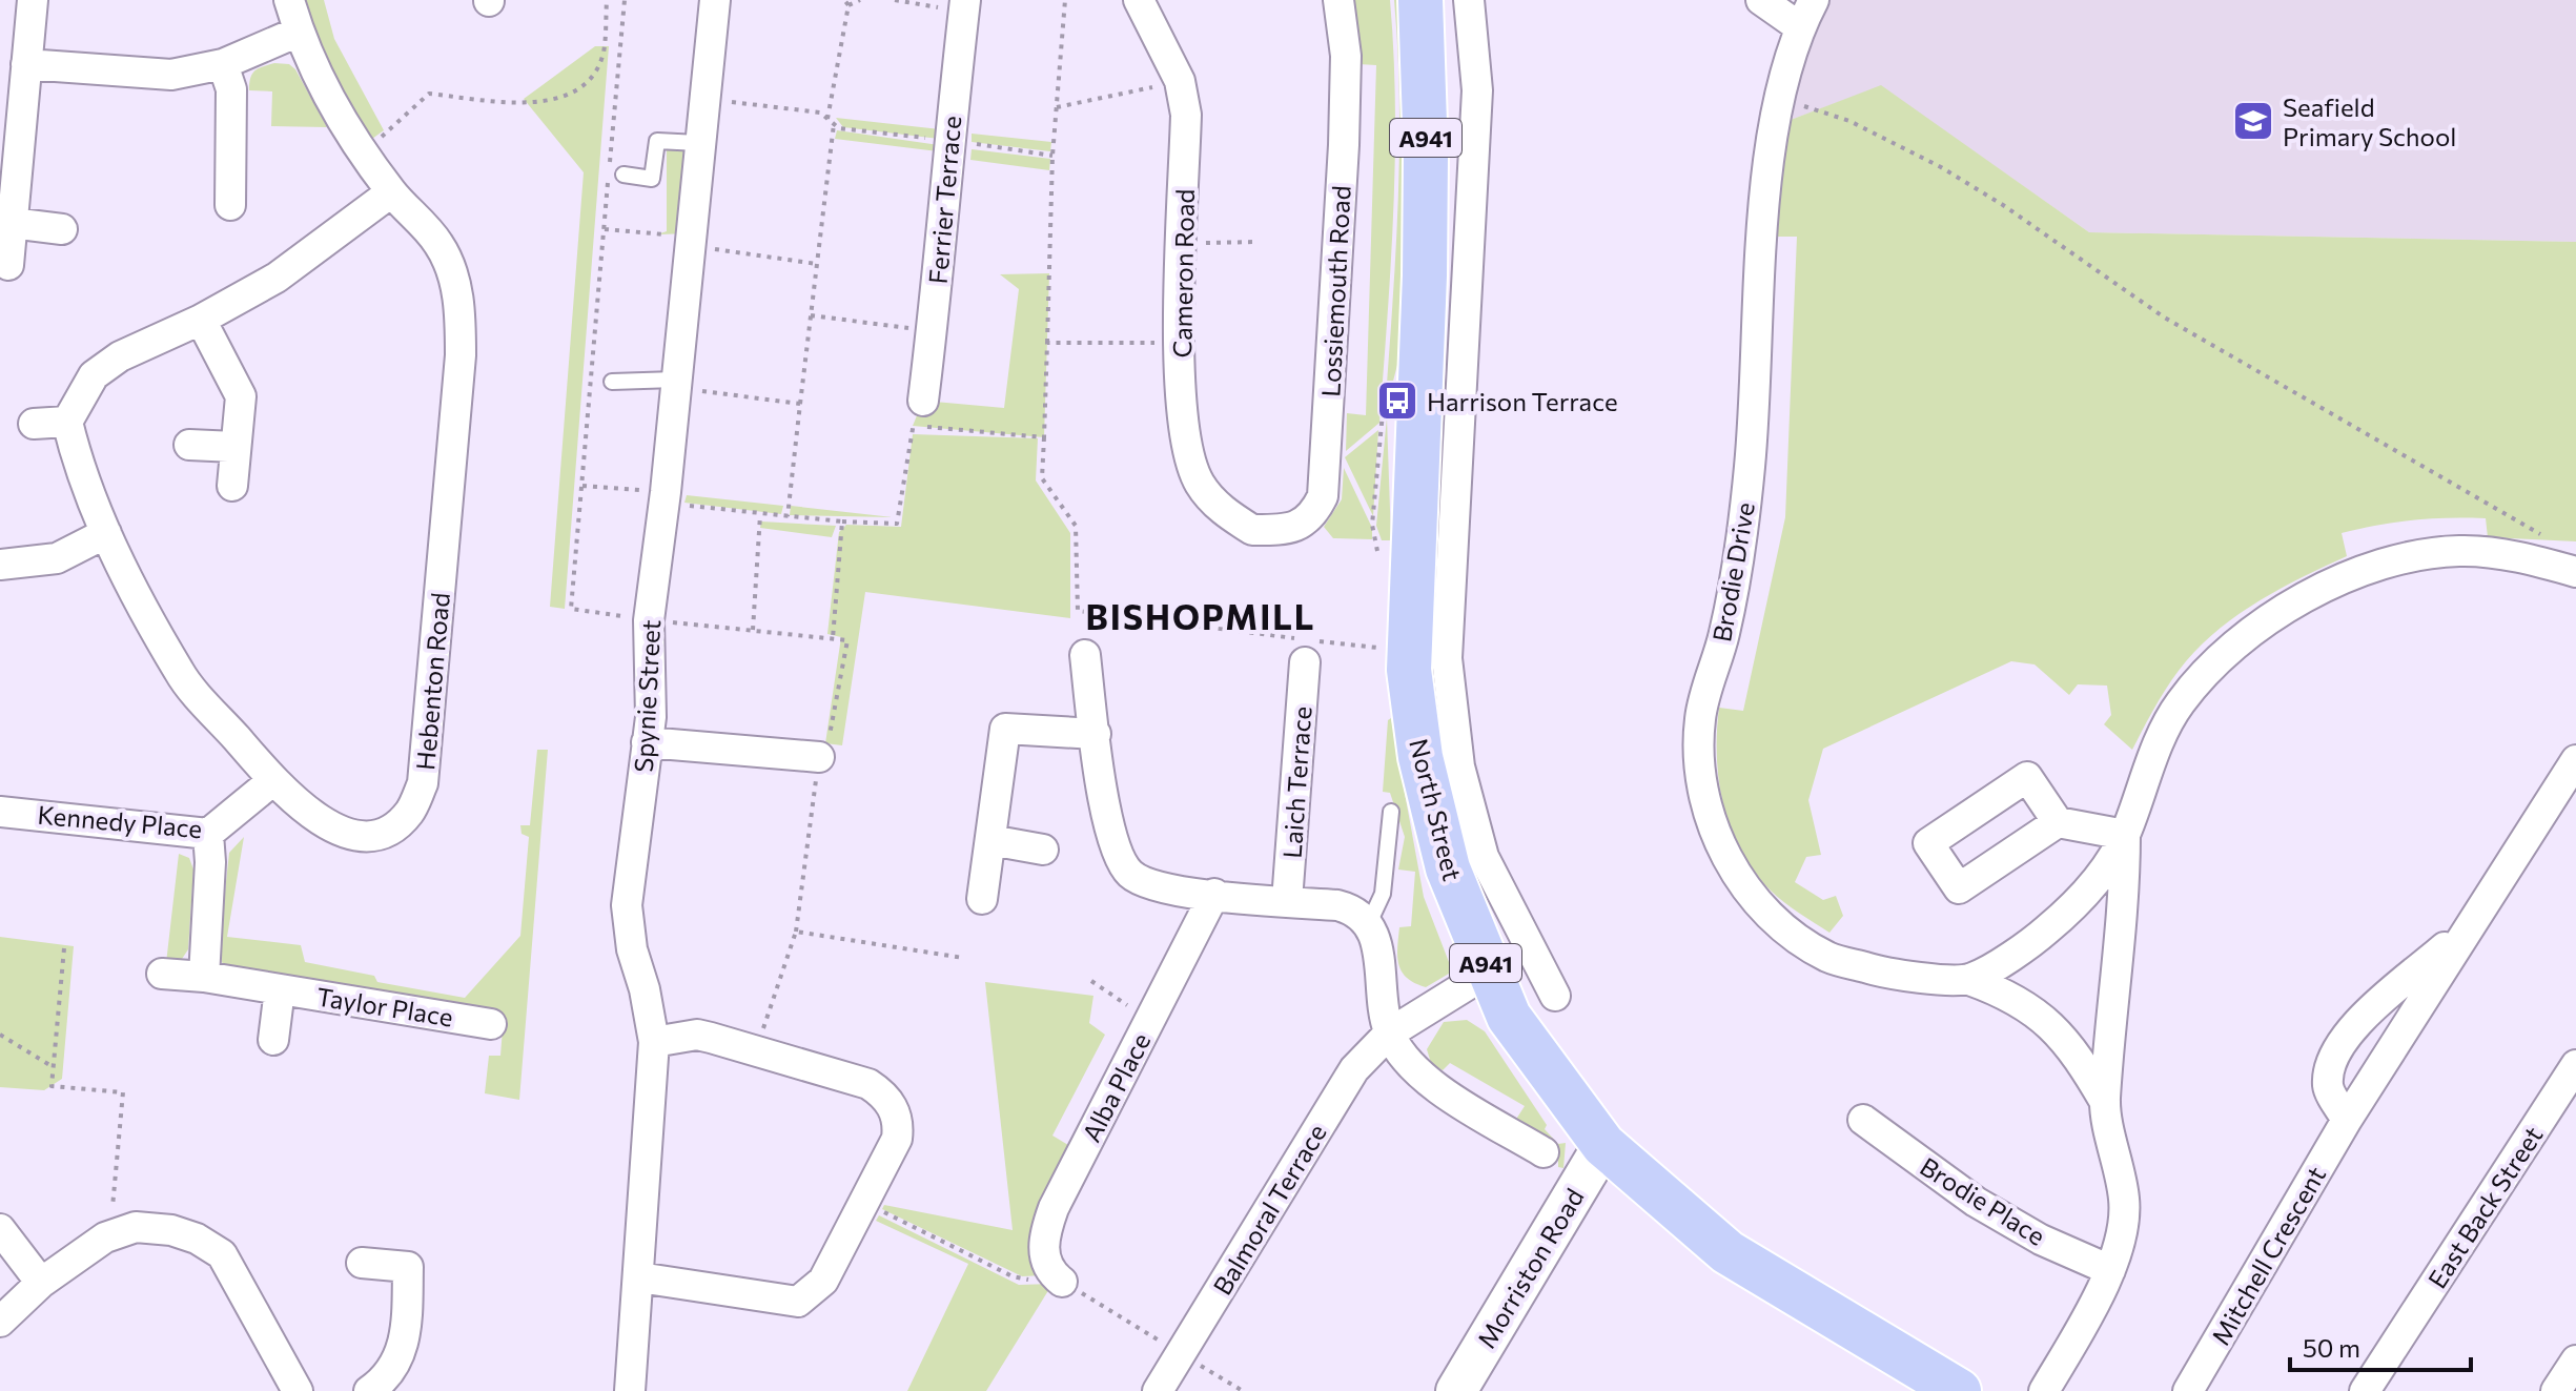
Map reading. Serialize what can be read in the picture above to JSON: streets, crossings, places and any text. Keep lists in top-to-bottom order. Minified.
{"streets":{"main road":["A941","North Street","Morriston Road"],"street":["Ferrier Terrace","Cameron Road","Lossiemouth Road","Brodie Drive","Hebenton Road","Spynie Street","Laich Terrace","Kennedy Place","Taylor Place","Alba Place","Brodie Place","East Back Street","Balmoral Terrace","Mitchell Crescent"]},"crossings":[["Cameron Road","Lossiemouth Road"],["Brodie Drive","Brodie Place"],["Hebenton Road","Kennedy Place"],["North Street","Balmoral Terrace"],["North Street","Morriston Road"]],"districts":["BISHOPMILL"],"places":{"school or university":["Seafield Primary School"],"bus stop":["Harrison Terrace"]},"scale_bar":"50 m"}
